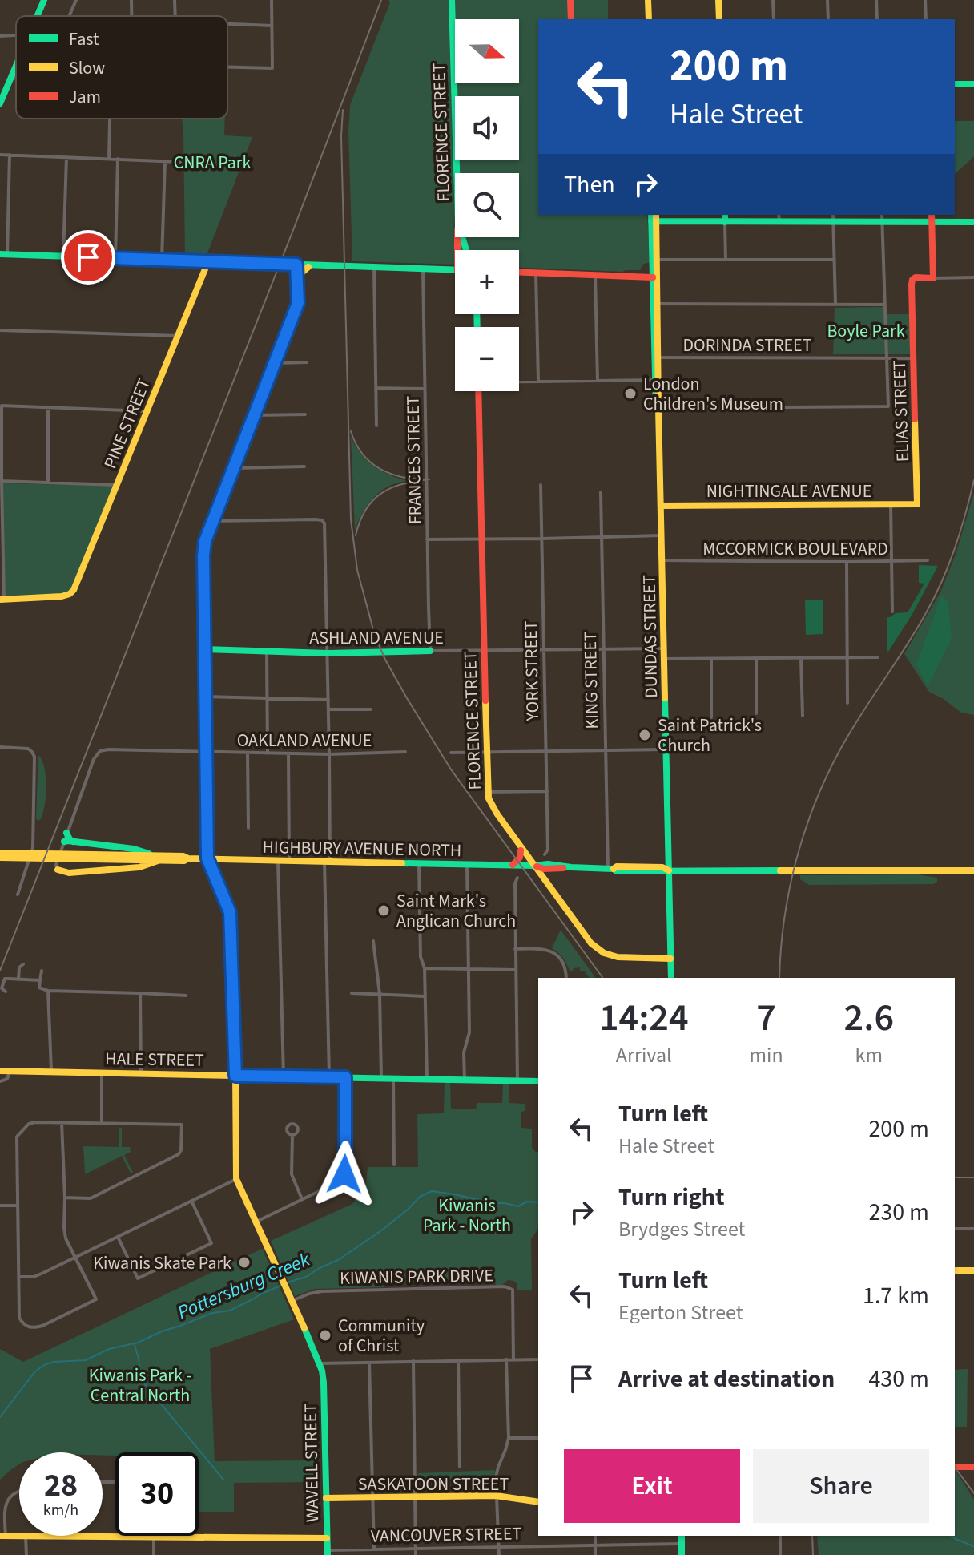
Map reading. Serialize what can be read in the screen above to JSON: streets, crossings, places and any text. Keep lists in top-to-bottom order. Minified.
{"streets":{"street":["FLORENCE STREET","DORINDA STREET","ELIAS STREET","PINE STREET","FRANCES STREET","NIGHTINGALE AVENUE","MCCORMICK BOULEVARD","DUNDAS STREET","ASHLAND AVENUE","YORK STREET","KING STREET","OAKLAND AVENUE","HIGHBURY AVENUE NORTH","HALE STREET","KIWANIS PARK DRIVE","WAVELL STREET","SASKATOON STREET","VANCOUVER STREET"]},"crossings":[["FLORENCE STREET","DUNDAS STREET"],["FLORENCE STREET","ASHLAND AVENUE"],["FLORENCE STREET","HIGHBURY AVENUE NORTH"],["DORINDA STREET","ELIAS STREET"],["DORINDA STREET","DUNDAS STREET"],["ELIAS STREET","NIGHTINGALE AVENUE"],["FRANCES STREET","ASHLAND AVENUE"],["NIGHTINGALE AVENUE","DUNDAS STREET"],["MCCORMICK BOULEVARD","DUNDAS STREET"],["DUNDAS STREET","ASHLAND AVENUE"],["DUNDAS STREET","HIGHBURY AVENUE NORTH"],["ASHLAND AVENUE","YORK STREET"],["ASHLAND AVENUE","KING STREET"],["KING STREET","HIGHBURY AVENUE NORTH"],["WAVELL STREET","SASKATOON STREET"],["WAVELL STREET","VANCOUVER STREET"]],"water":["Pottersburg Creek"],"parks":["CNRA Park","Boyle Park","Kiwanis Park - North","Kiwanis Park - Central North"],"places":["London Children's Museum","Saint Patrick's Church","Saint Mark's Anglican Church","Kiwanis Skate Park","Community of Christ"],"legend":["Fast","Slow","Jam"],"north":"right","page":{"map_buttons":["+","−"],"turn":["200 m","Hale Street"],"then":"Then","eta":["14:24","Arrival","7","min","2.6","km"],"list":[{"name":"Turn left","note":"Hale Street","value":"200 m"},{"name":"Turn right","note":"Brydges Street","value":"230 m"},{"name":"Turn left","note":"Egerton Street","value":"1.7 km"},{"name":"Arrive at destination","value":"430 m"}],"buttons":["Exit","Share"],"speed":"28 km/h","limit":"30"}}
